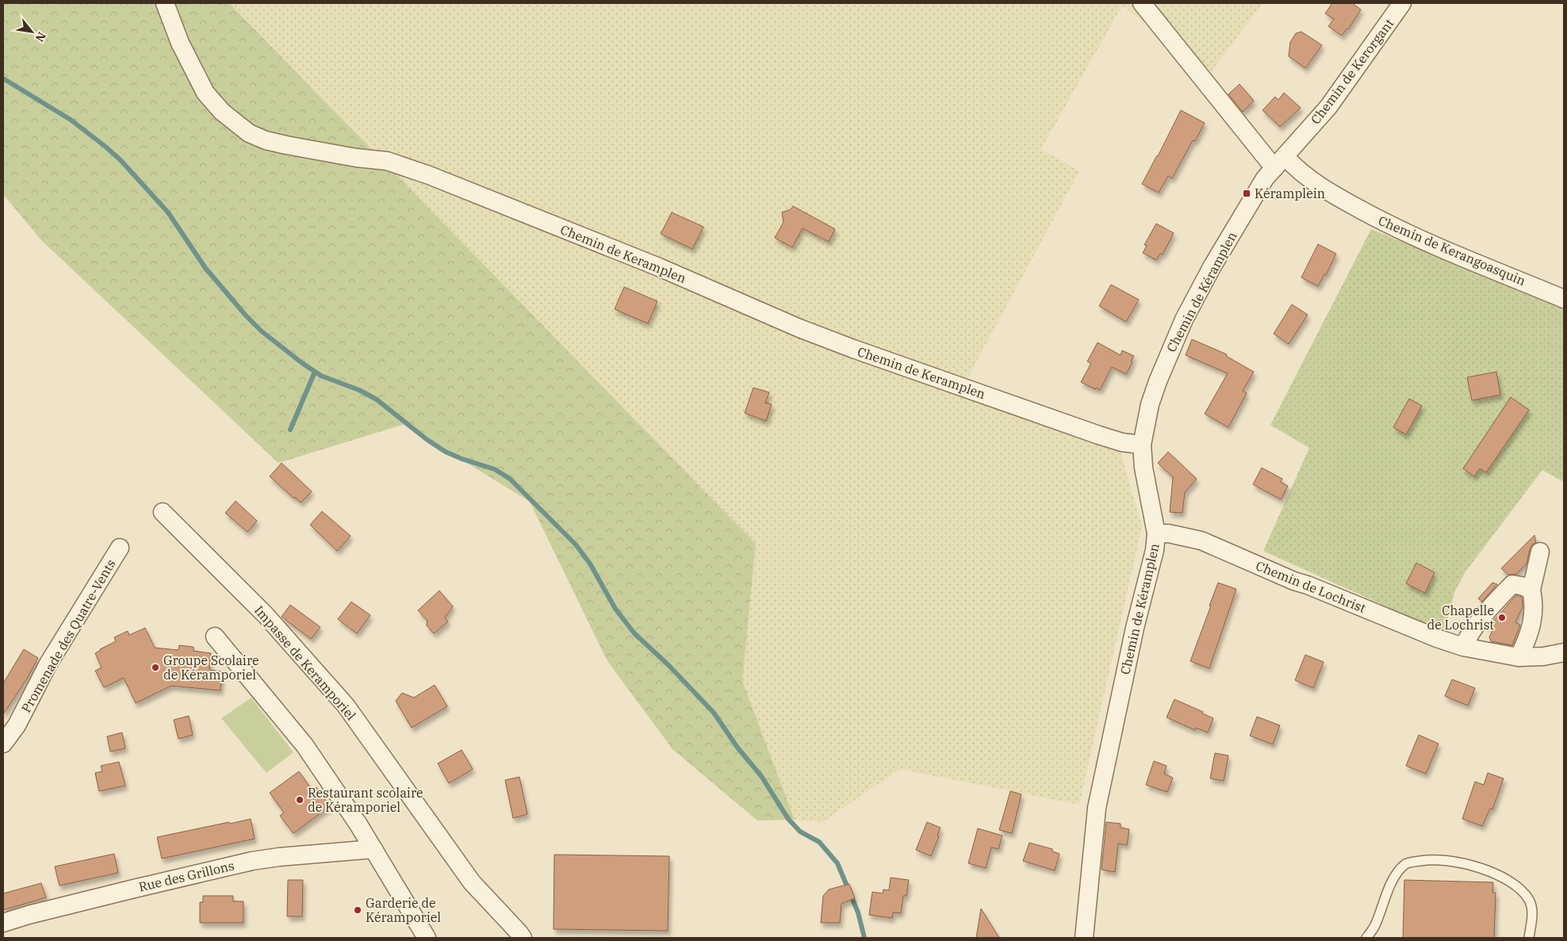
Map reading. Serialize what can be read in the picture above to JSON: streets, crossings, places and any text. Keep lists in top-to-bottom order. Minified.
{"streets":{"street":["Chemin de Kerorgant","Chemin de Kerangoasquin","Chemin de Keramplen","Chemin de Kéramplen","Chemin de Lochrist","Promenade des Quatre-Vents","Impasse de Keramporiel","Rue des Grillons"]},"crossings":[["Chemin de Kerorgant","Chemin de Kerangoasquin"],["Chemin de Kerorgant","Chemin de Kéramplen"],["Chemin de Kerangoasquin","Chemin de Kéramplen"],["Chemin de Keramplen","Chemin de Kéramplen"],["Chemin de Kéramplen","Chemin de Lochrist"]],"places":{"transit":["Kéramplein"],"other":["Chapelle de Lochrist","Groupe Scolaire de Kéramporiel","Restaurant scolaire de Kéramporiel","Garderie de Kéramporiel"]},"north":"bottom right"}
